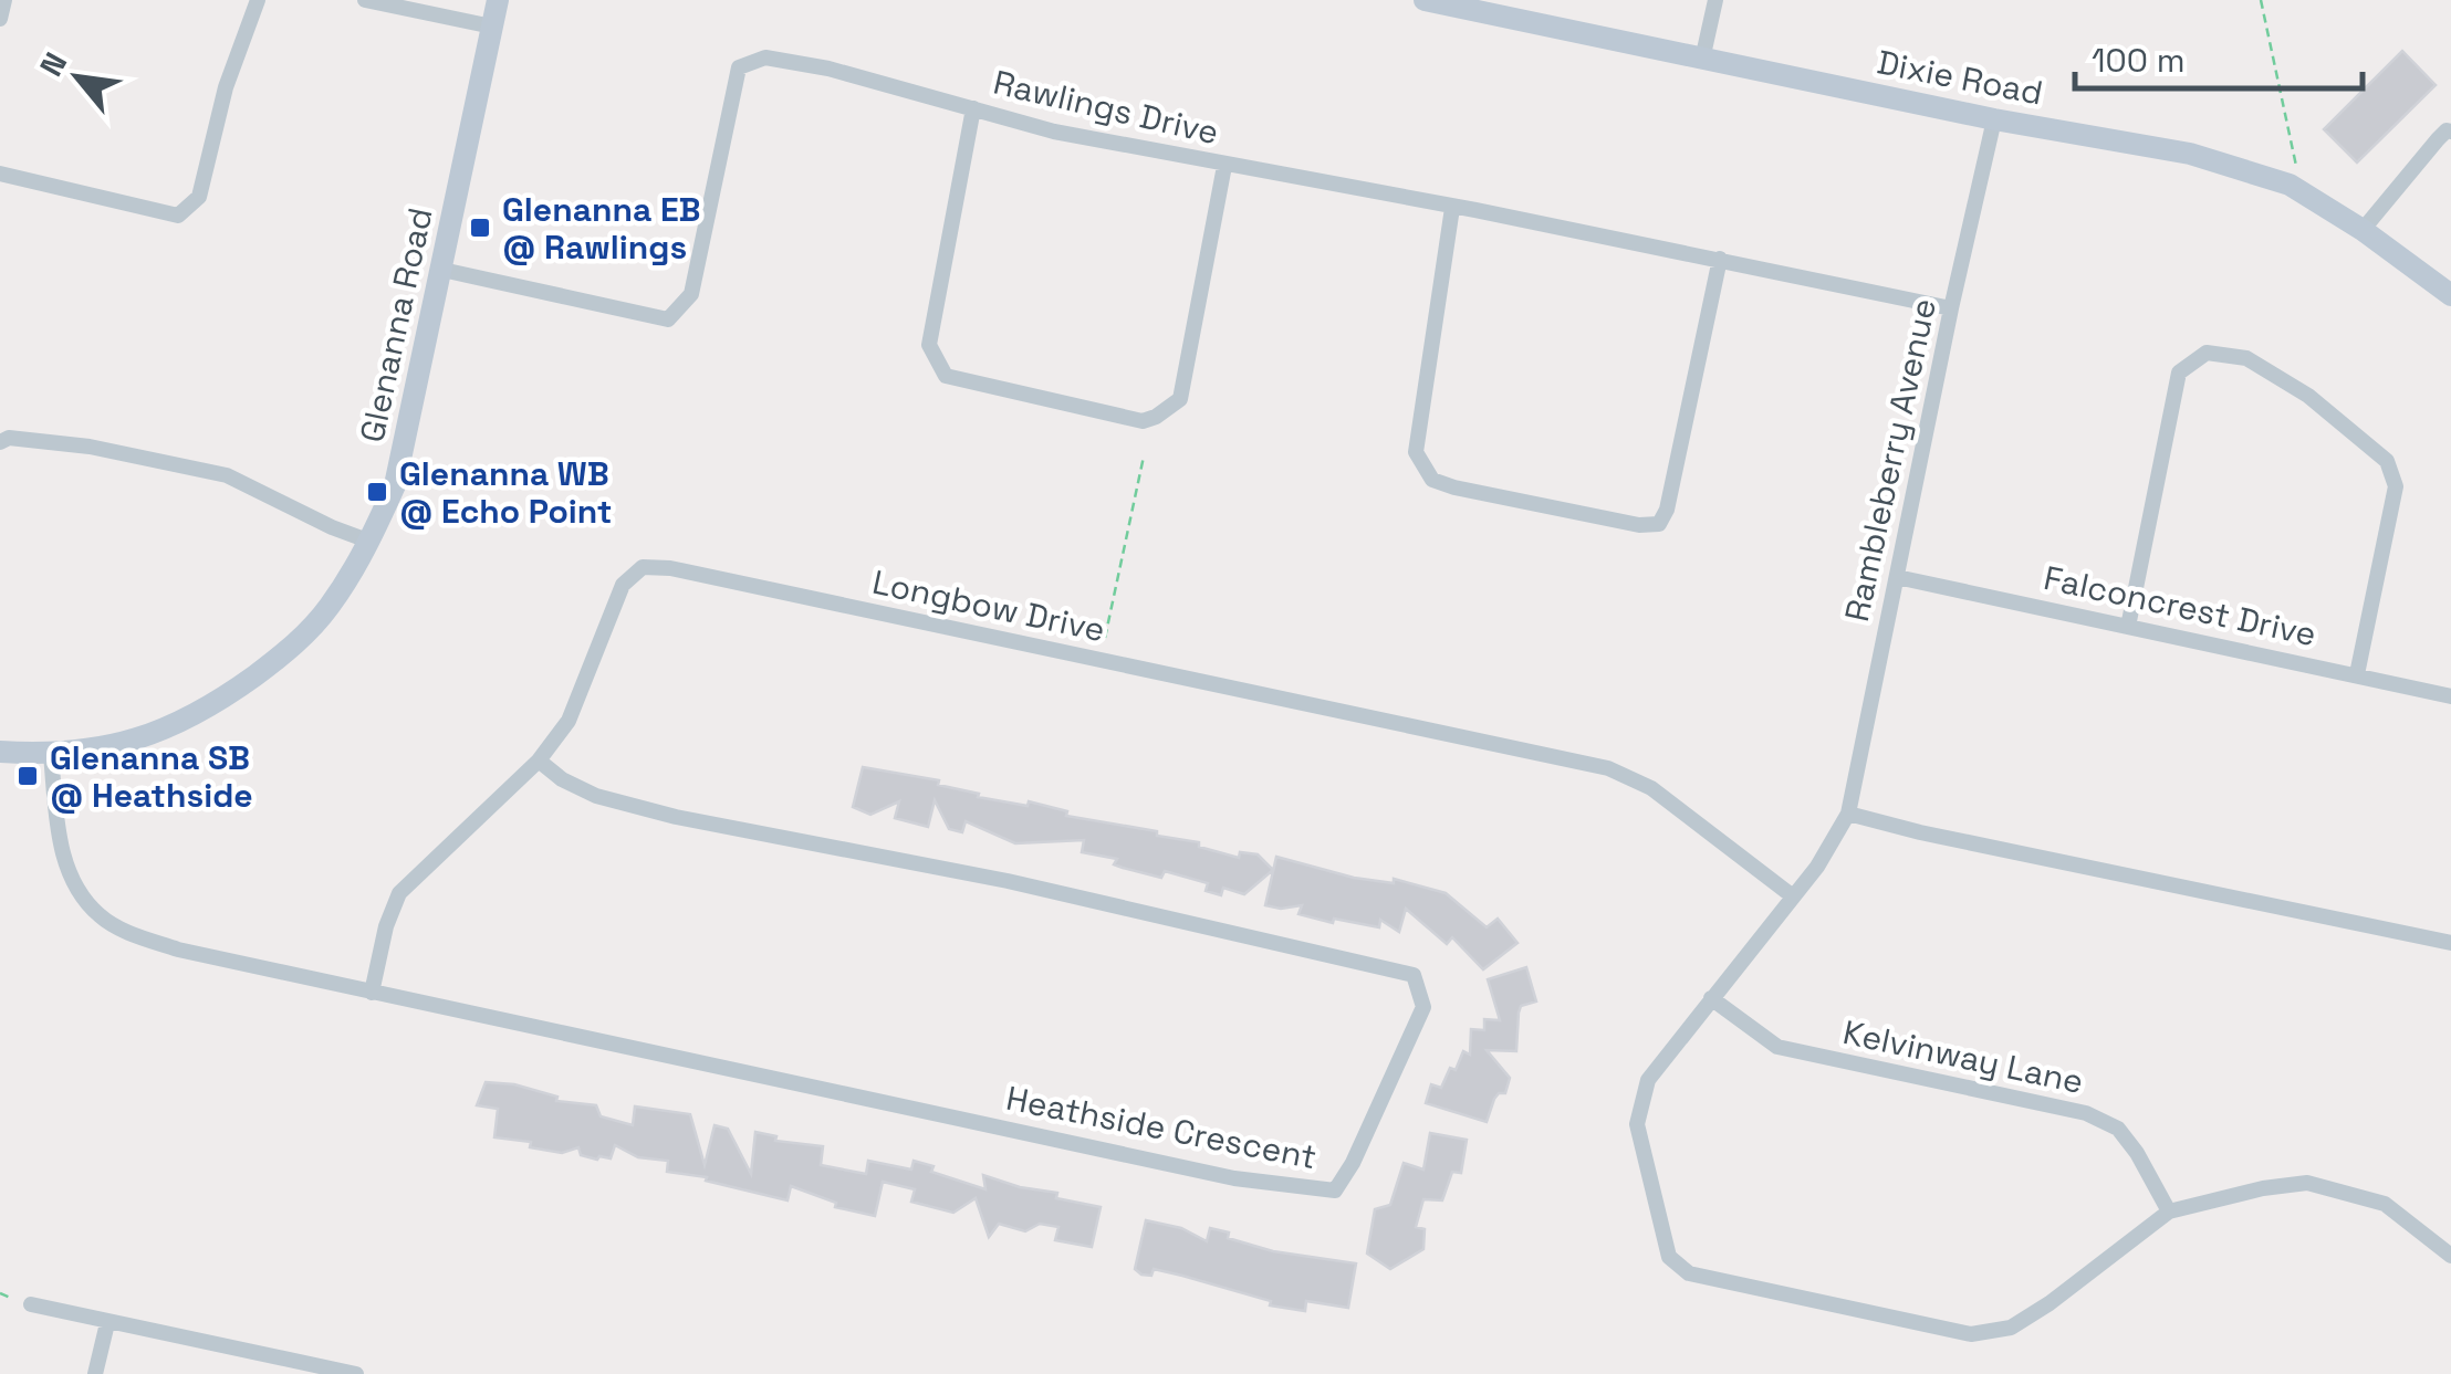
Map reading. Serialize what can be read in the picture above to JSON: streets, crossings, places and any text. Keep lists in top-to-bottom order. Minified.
{"streets":{"street":["Dixie Road","Rawlings Drive","Glenanna Road","Rambleberry Avenue","Longbow Drive","Falconcrest Drive","Kelvinway Lane","Heathside Crescent"]},"crossings":[["Dixie Road","Rambleberry Avenue"],["Rawlings Drive","Glenanna Road"],["Rawlings Drive","Rambleberry Avenue"],["Glenanna Road","Heathside Crescent"],["Rambleberry Avenue","Longbow Drive"],["Rambleberry Avenue","Falconcrest Drive"],["Rambleberry Avenue","Kelvinway Lane"],["Longbow Drive","Heathside Crescent"]],"places":{"transit":["Glenanna EB @ Rawlings","Glenanna WB @ Echo Point","Glenanna SB @ Heathside"]},"scale_bar":"100 m","north":"top left"}
